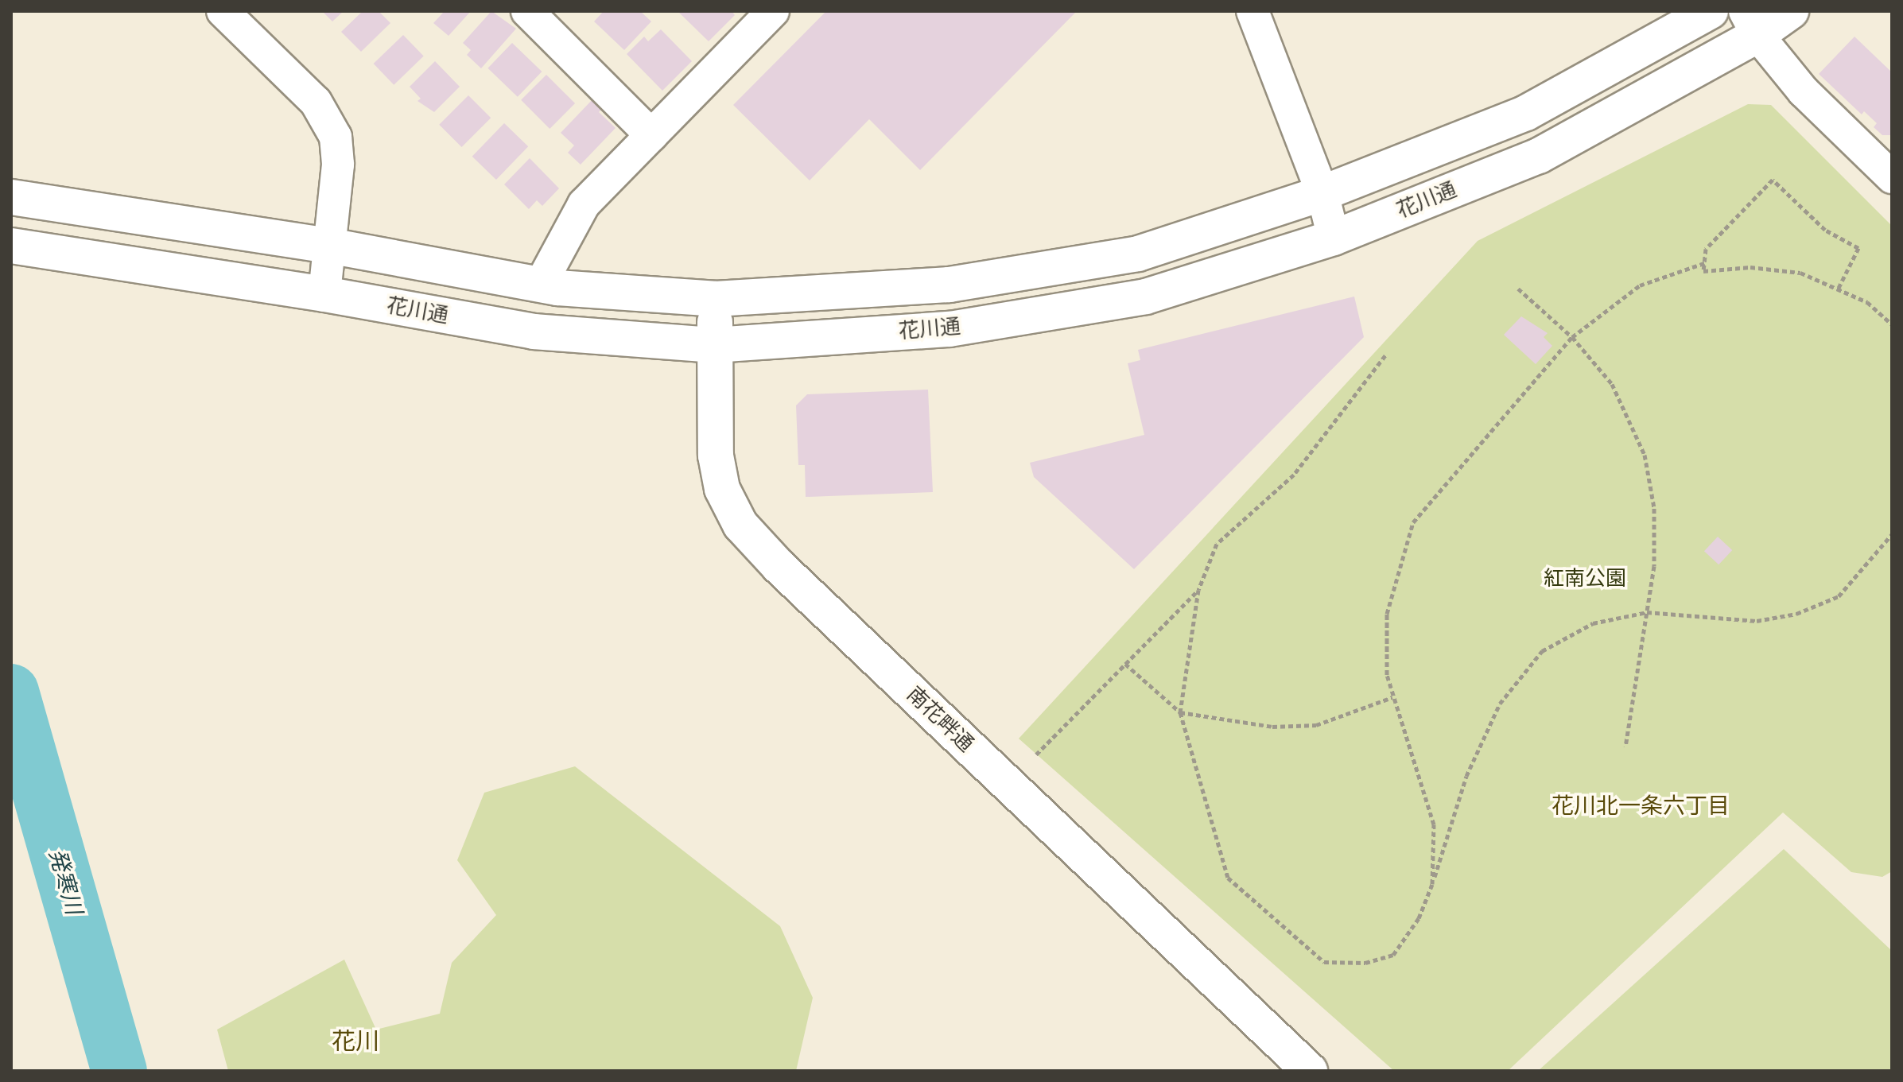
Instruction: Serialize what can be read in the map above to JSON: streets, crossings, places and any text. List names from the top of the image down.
{
  "streets": {
    "street": ["花川通", "南花畔通"]
  },
  "crossings": [
    ["花川通", "南花畔通"]
  ],
  "districts": ["花川北一条六丁目", "花川"],
  "water": ["発寒川"],
  "parks": ["紅南公園"]
}
